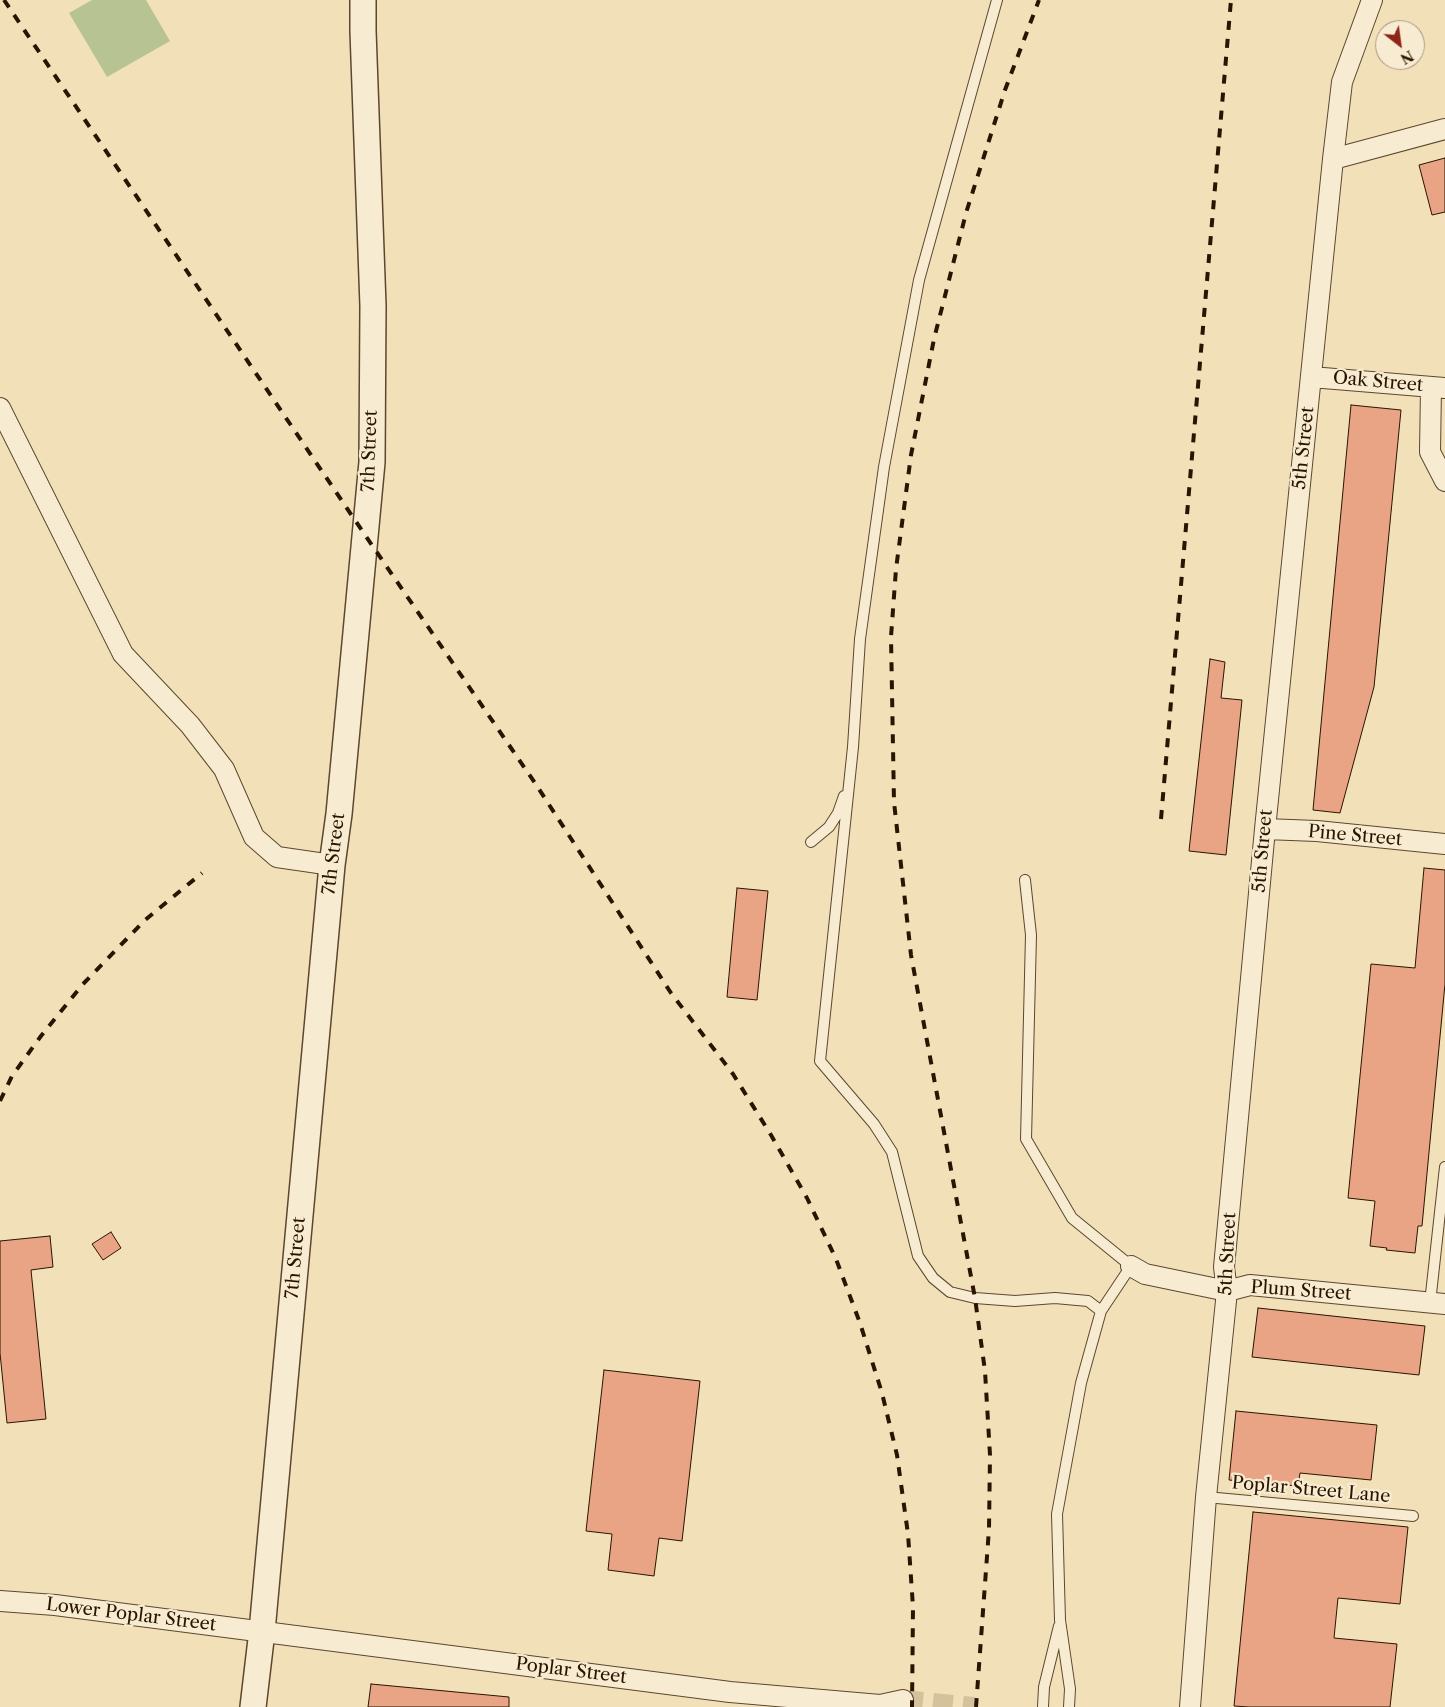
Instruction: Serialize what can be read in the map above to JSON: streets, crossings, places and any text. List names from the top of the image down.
{
  "streets": {
    "street": [
      "Oak Street",
      "5th Street",
      "7th Street",
      "Pine Street",
      "Plum Street",
      "Lower Poplar Street",
      "Poplar Street"
    ],
    "lane": ["Poplar Street Lane"]
  },
  "crossings": [
    ["Oak Street", "5th Street"],
    ["5th Street", "Pine Street"],
    ["5th Street", "Plum Street"],
    ["5th Street", "Poplar Street Lane"],
    ["7th Street", "Lower Poplar Street"],
    ["7th Street", "Poplar Street"],
    ["Lower Poplar Street", "Poplar Street"]
  ],
  "north": "bottom right"
}
